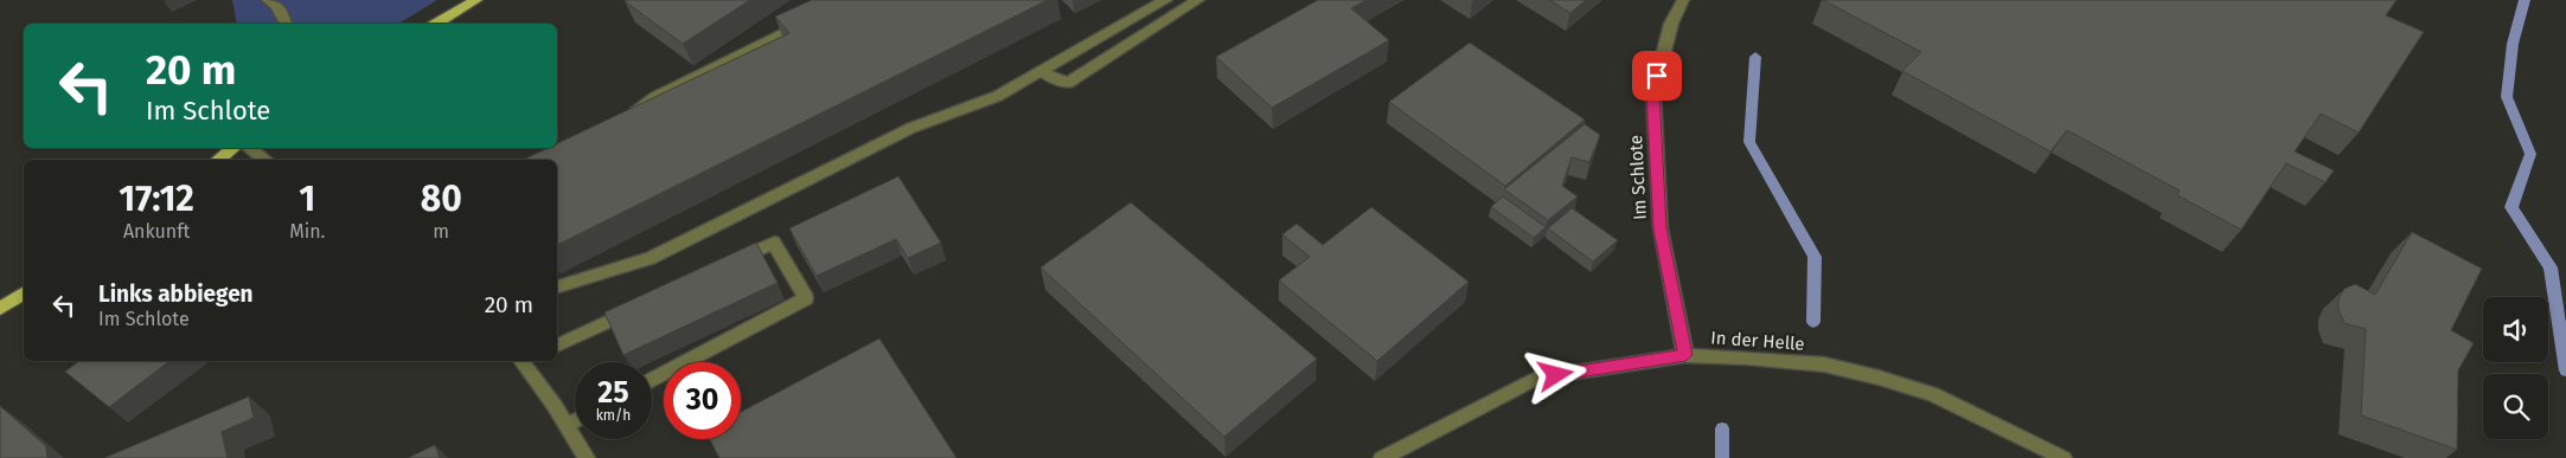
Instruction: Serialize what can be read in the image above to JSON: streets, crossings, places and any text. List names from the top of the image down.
{
  "streets": {
    "street": ["Im Schlote", "In der Helle"]
  },
  "crossings": [
    ["Im Schlote", "In der Helle"]
  ],
  "page": {
    "turn": ["20 m", "Im Schlote"],
    "eta": [
      "17:12",
      "Ankunft",
      "1",
      "Min.",
      "80",
      "m"
    ],
    "list": [
      {
        "name": "Links abbiegen",
        "note": "Im Schlote",
        "value": "20 m"
      }
    ],
    "speed": "25 km/h",
    "limit": "30"
  }
}
